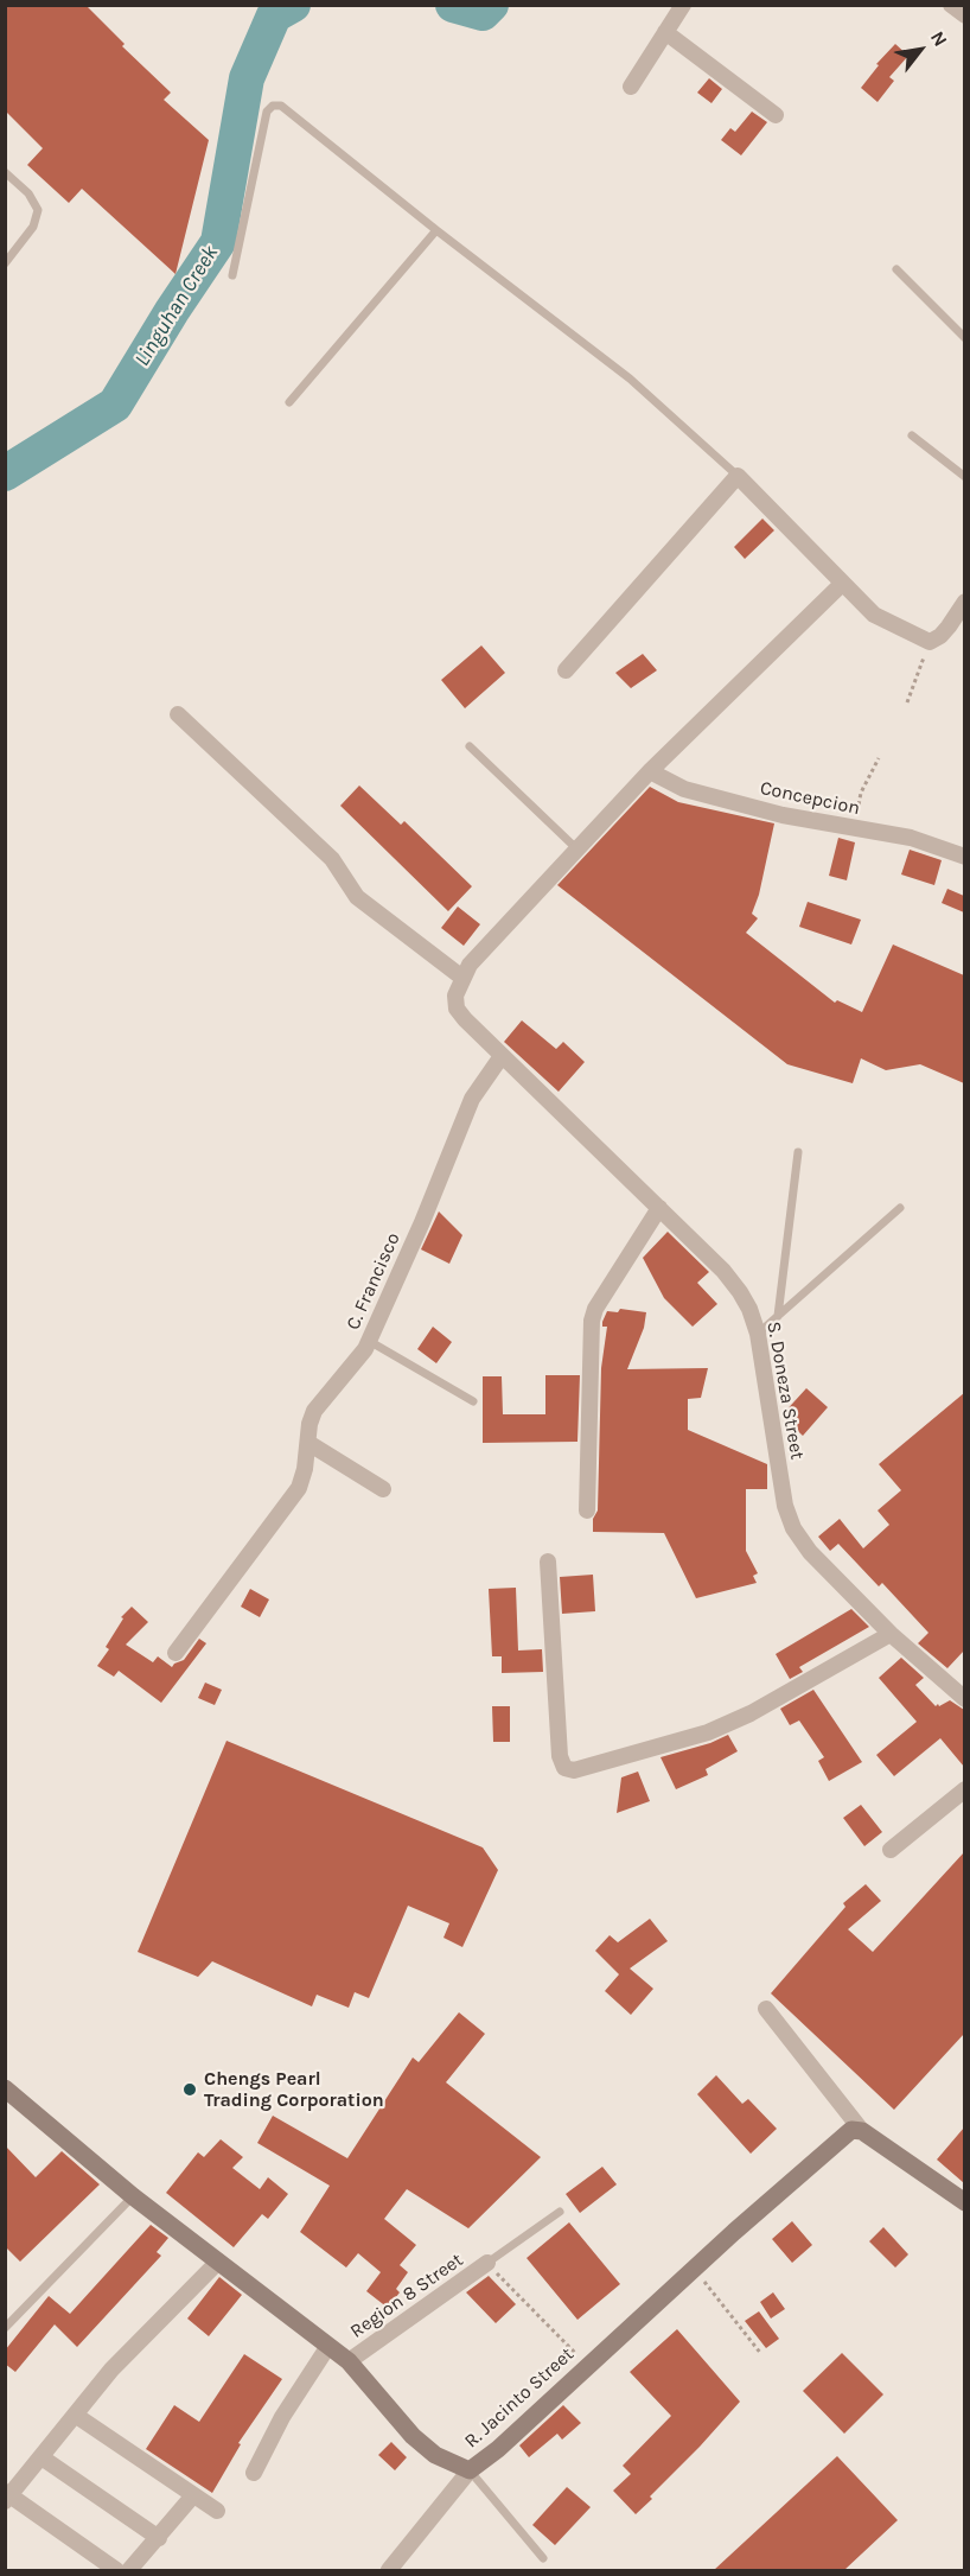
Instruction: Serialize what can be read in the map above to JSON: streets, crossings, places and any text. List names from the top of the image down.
{
  "streets": {
    "street": [
      "Concepcion",
      "C. Francisco",
      "S. Doneza Street",
      "Region 8 Street",
      "R. Jacinto Street"
    ]
  },
  "crossings": [
    ["C. Francisco", "S. Doneza Street"],
    ["Region 8 Street", "R. Jacinto Street"]
  ],
  "water": ["Linguhan Creek"],
  "places": ["Chengs Pearl Trading Corporation"],
  "north": "top right"
}
